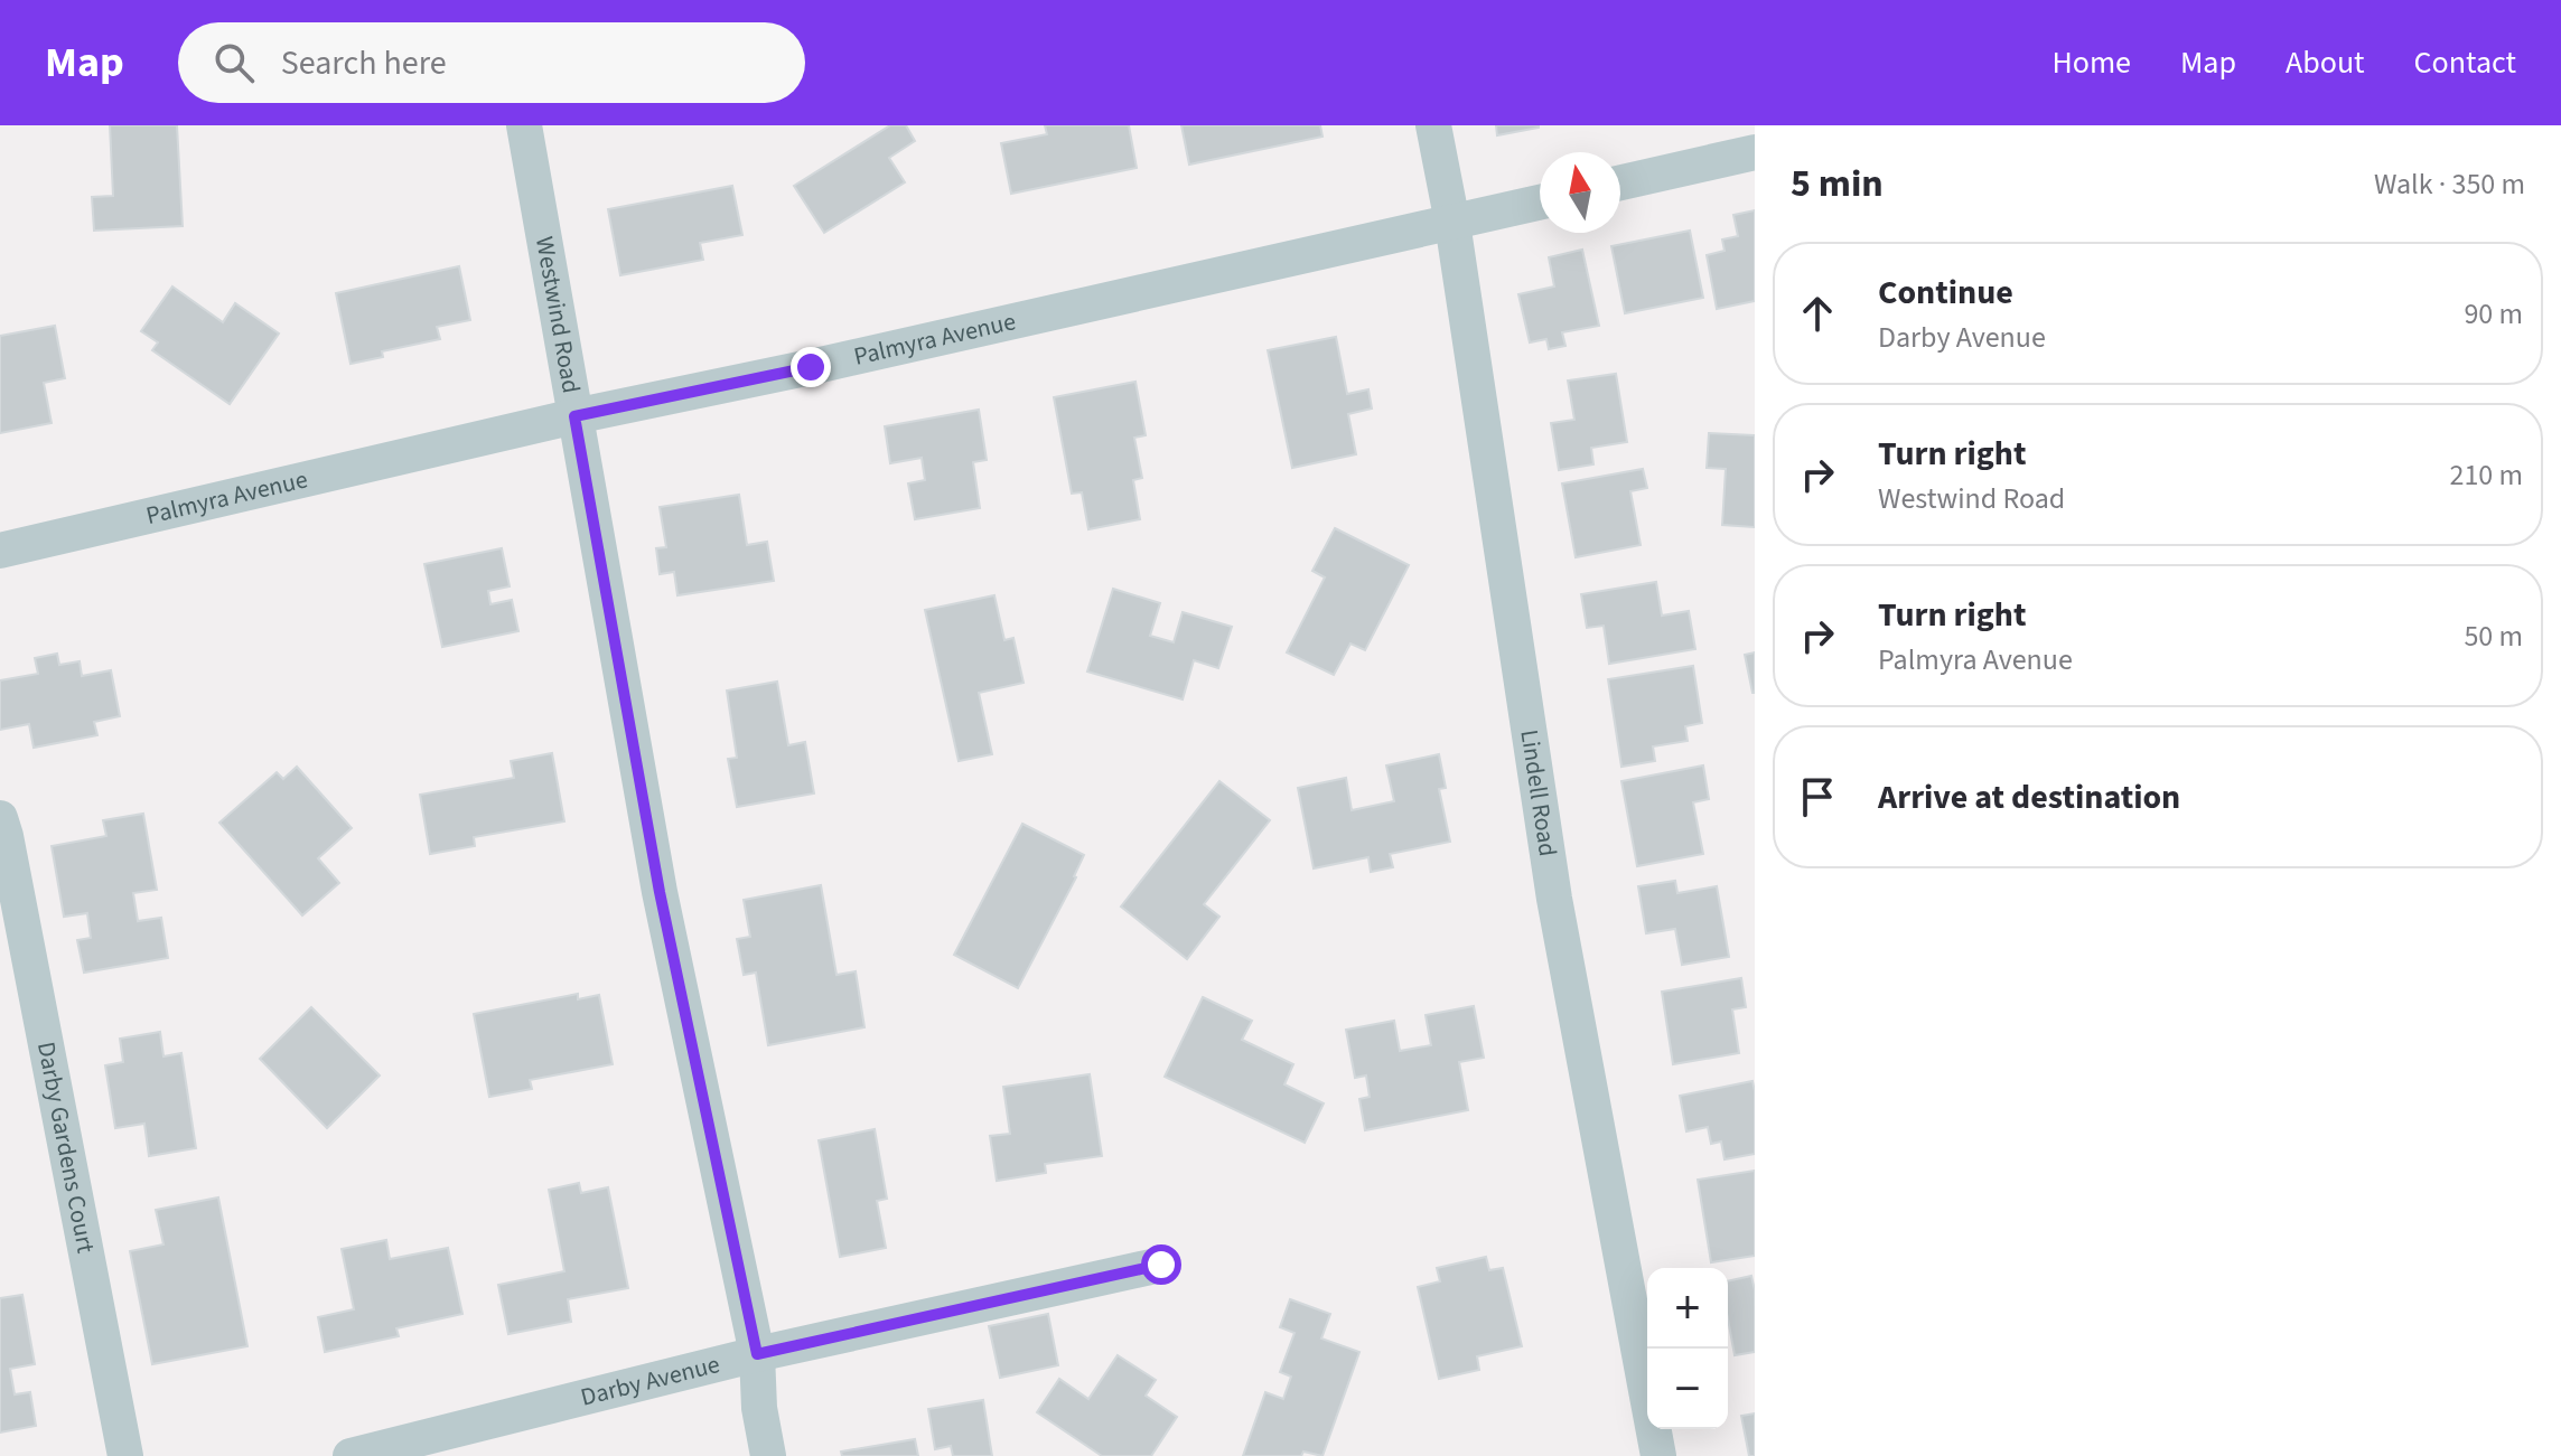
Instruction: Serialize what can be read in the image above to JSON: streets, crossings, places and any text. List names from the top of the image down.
{
  "streets": {
    "street": [
      "Westwind Road",
      "Palmyra Avenue",
      "Lindell Road",
      "Darby Gardens Court",
      "Darby Avenue"
    ]
  },
  "crossings": [
    ["Westwind Road", "Palmyra Avenue"],
    ["Westwind Road", "Darby Avenue"],
    ["Palmyra Avenue", "Lindell Road"]
  ],
  "north": "top",
  "page": {
    "header": "Map",
    "search": "Search here",
    "nav": [
      "Home",
      "Map",
      "About",
      "Contact"
    ],
    "heading": ["5 min", "Walk · 350 m"],
    "list": [
      ["Continue", "Darby Avenue", "90 m"],
      ["Turn right", "Westwind Road", "210 m"],
      ["Turn right", "Palmyra Avenue", "50 m"],
      "Arrive at destination"
    ],
    "map_buttons": ["+", "−"]
  }
}
